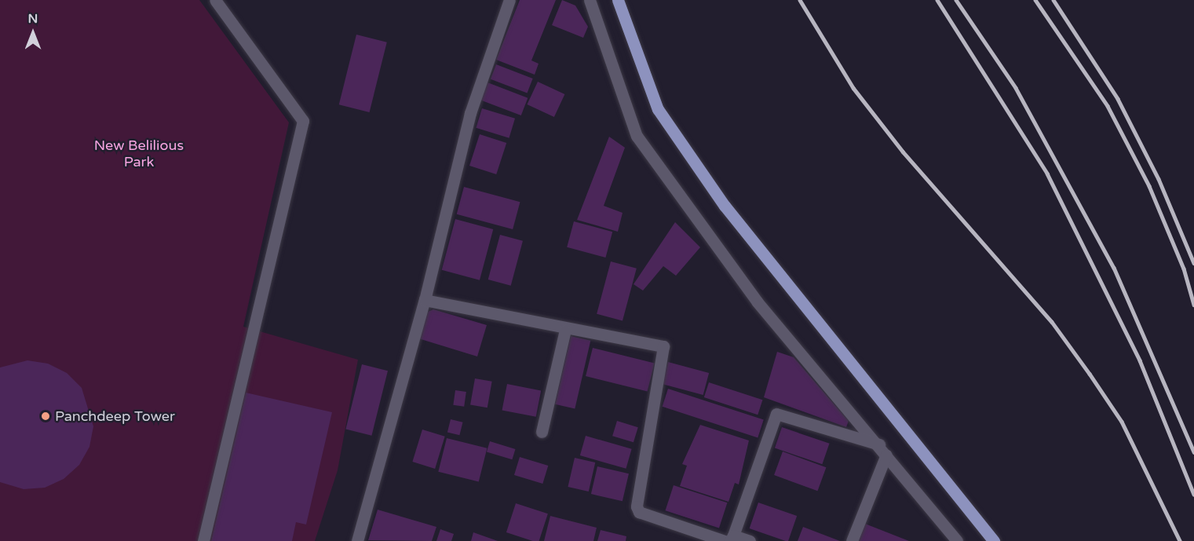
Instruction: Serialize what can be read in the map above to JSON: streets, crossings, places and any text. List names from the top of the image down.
{
  "parks": ["New Belilious Park"],
  "places": ["Panchdeep Tower"],
  "north": "top"
}
